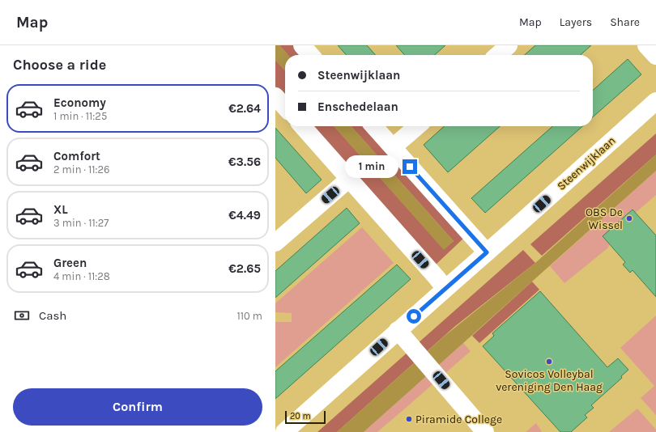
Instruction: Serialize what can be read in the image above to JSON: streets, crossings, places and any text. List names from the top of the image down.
{
  "streets": {
    "street": ["Steenwijklaan"]
  },
  "places": ["OBS De Wissel", "Sovicos Volleybal vereniging Den Haag", "Piramide College"],
  "scale_bar": "20 m",
  "page": {
    "header": "Map",
    "nav": ["Map", "Layers", "Share"],
    "heading": "Choose a ride",
    "banner": ["Steenwijklaan", "Enschedelaan"],
    "list": [
      {
        "name": "Economy",
        "note": "1 min · 11:25",
        "value": "€2.64"
      },
      {
        "name": "Comfort",
        "note": "2 min · 11:26",
        "value": "€3.56"
      },
      {
        "name": "XL",
        "note": "3 min · 11:27",
        "value": "€4.49"
      },
      {
        "name": "Green",
        "note": "4 min · 11:28",
        "value": "€2.65"
      }
    ],
    "bubble": "1 min",
    "pay": ["Cash", "110 m"],
    "buttons": "Confirm",
    "scale": "20 m"
  }
}
